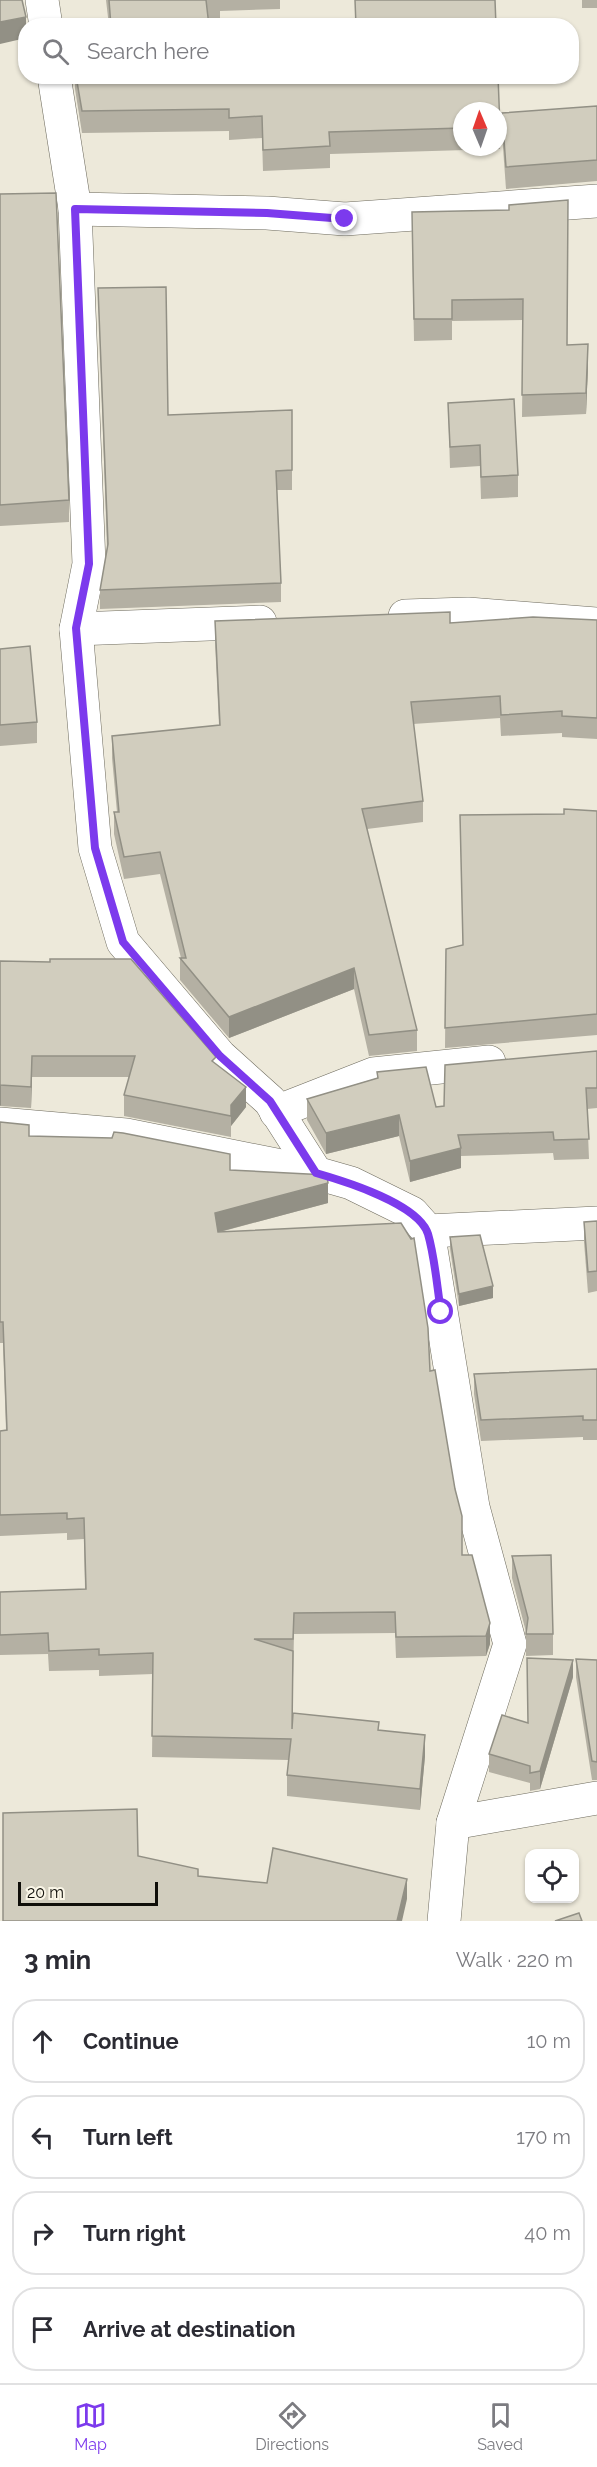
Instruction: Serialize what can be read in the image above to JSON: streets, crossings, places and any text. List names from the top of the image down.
{
  "scale_bar": "20 m",
  "north": "top",
  "page": {
    "search": "Search here",
    "scale": "20 m",
    "heading": ["3 min", "Walk · 220 m"],
    "list": [
      ["Continue", "10 m"],
      ["Turn left", "170 m"],
      ["Turn right", "40 m"],
      "Arrive at destination"
    ],
    "nav": ["Map", "Directions", "Saved"]
  }
}
